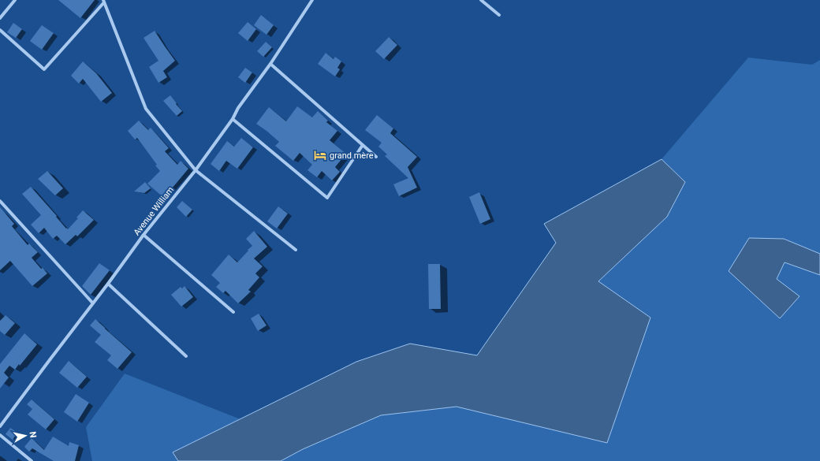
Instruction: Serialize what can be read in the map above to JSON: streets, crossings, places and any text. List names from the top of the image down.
{
  "streets": {
    "street": ["Avenue William"]
  },
  "places": {
    "hotel": ["grand mère"]
  },
  "north": "right"
}
